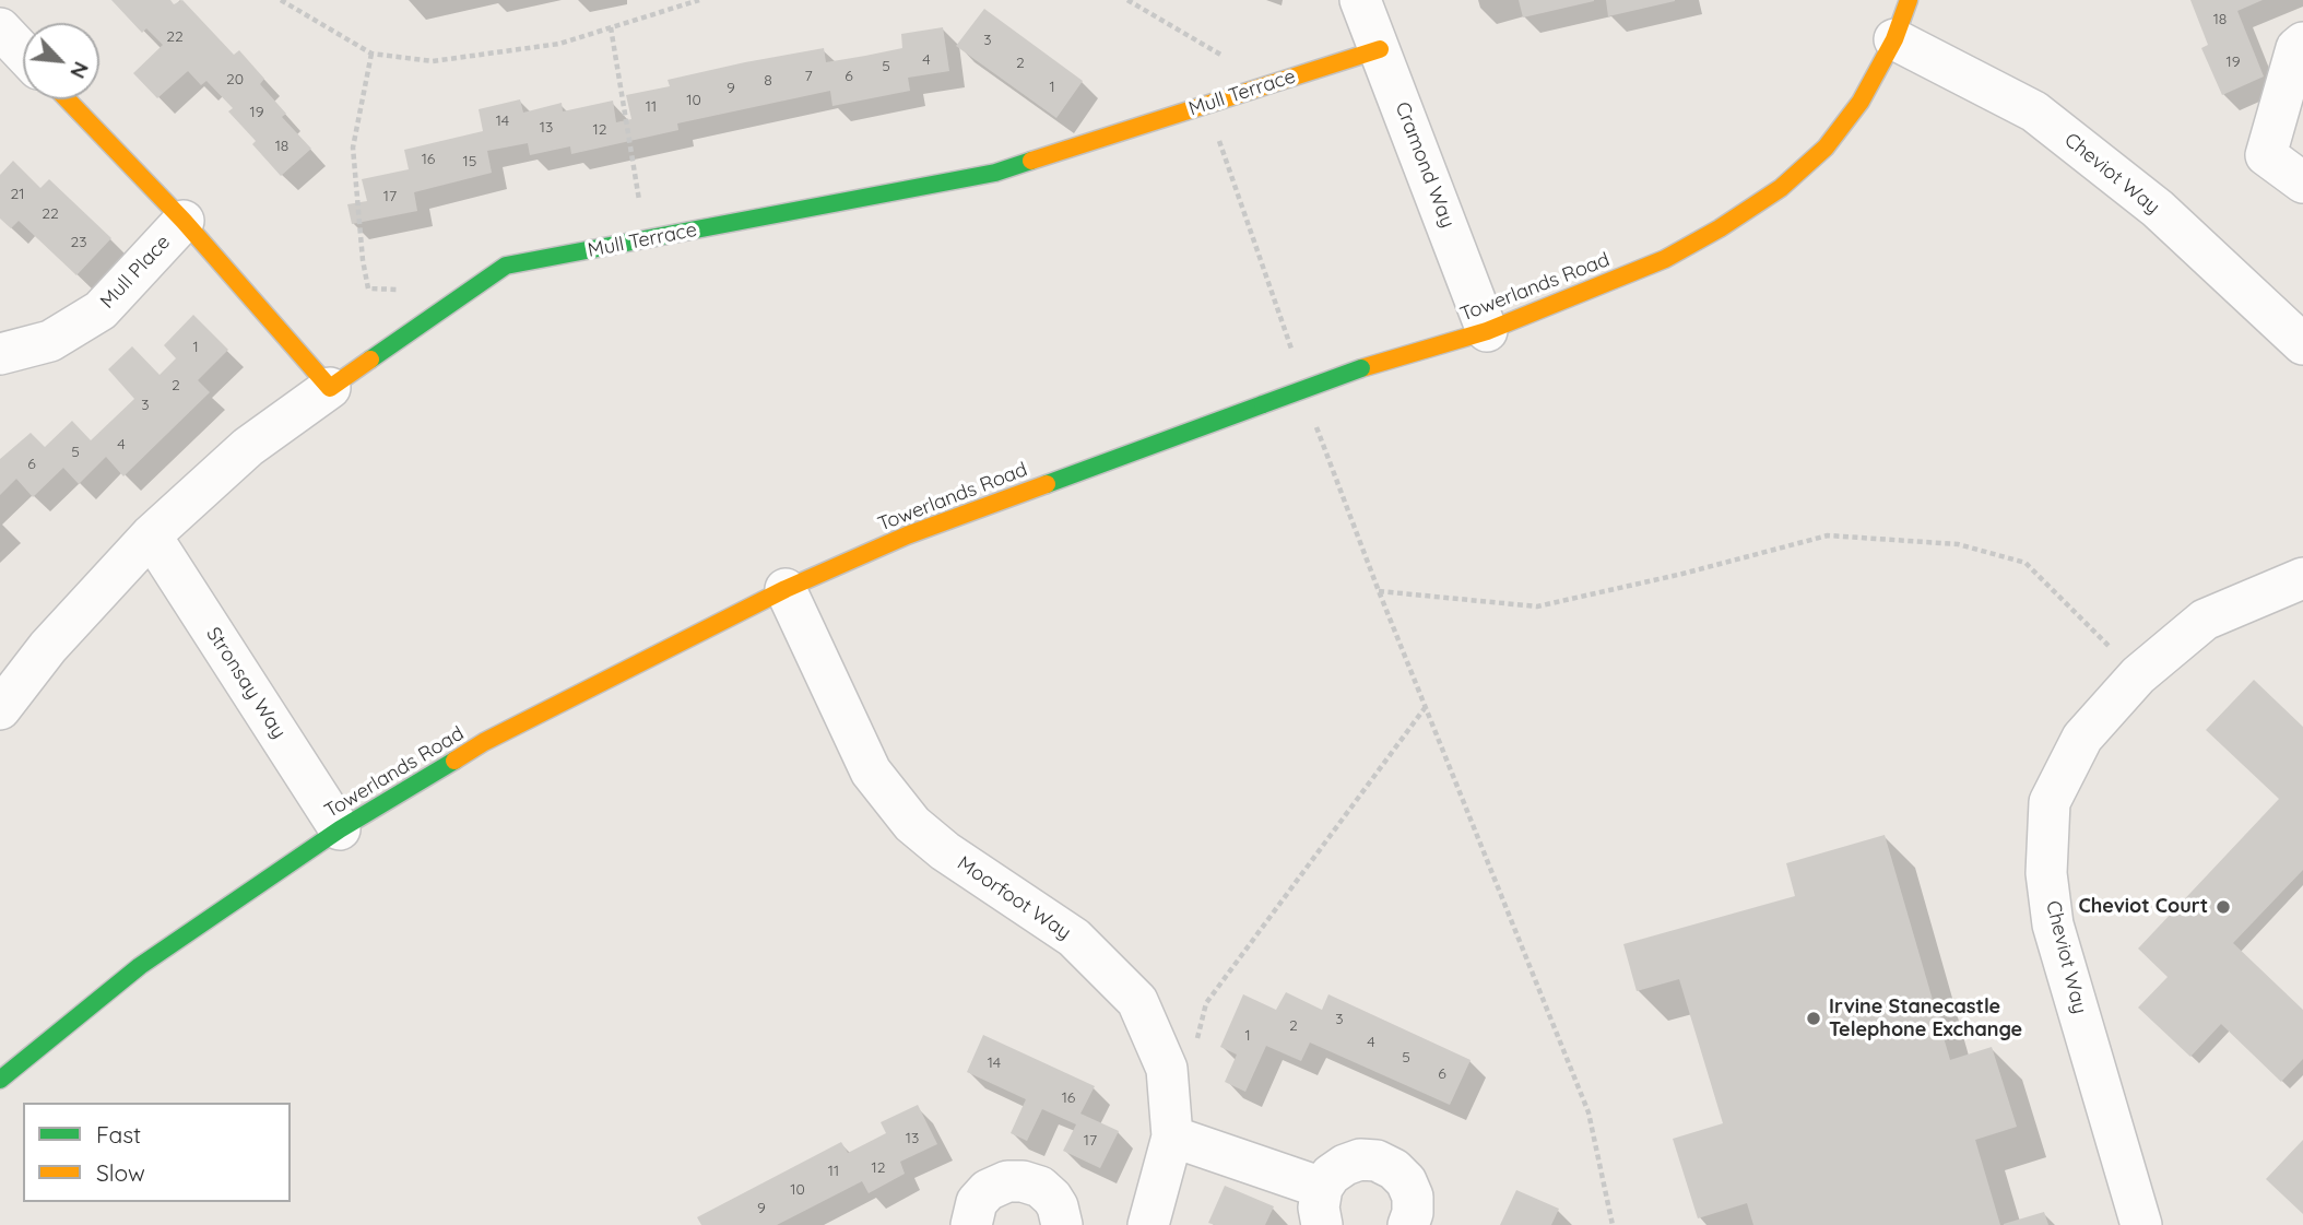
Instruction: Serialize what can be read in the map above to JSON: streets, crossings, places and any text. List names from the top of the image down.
{
  "streets": {
    "street": [
      "Mull Terrace",
      "Cramond Way",
      "Cheviot Way",
      "Mull Place",
      "Towerlands Road",
      "Stronsay Way",
      "Moorfoot Way"
    ]
  },
  "crossings": [
    ["Mull Terrace", "Cramond Way"],
    ["Cramond Way", "Towerlands Road"],
    ["Cheviot Way", "Towerlands Road"],
    ["Towerlands Road", "Stronsay Way"],
    ["Towerlands Road", "Moorfoot Way"]
  ],
  "places": ["Cheviot Court", "Irvine Stanecastle Telephone Exchange"],
  "house_numbers": [
    "18",
    "22",
    "3",
    "4",
    "19",
    "2",
    "5",
    "7",
    "6",
    "20",
    "8",
    "1",
    "9",
    "10",
    "11",
    "19",
    "14",
    "13",
    "12",
    "18",
    "16",
    "15",
    "21",
    "17",
    "22",
    "23",
    "1",
    "2",
    "3",
    "4",
    "5",
    "6",
    "3",
    "2",
    "1",
    "4",
    "5",
    "14",
    "6",
    "16",
    "13",
    "17",
    "12",
    "11",
    "10",
    "9"
  ],
  "legend": ["Fast", "Slow"],
  "north": "bottom right"
}
